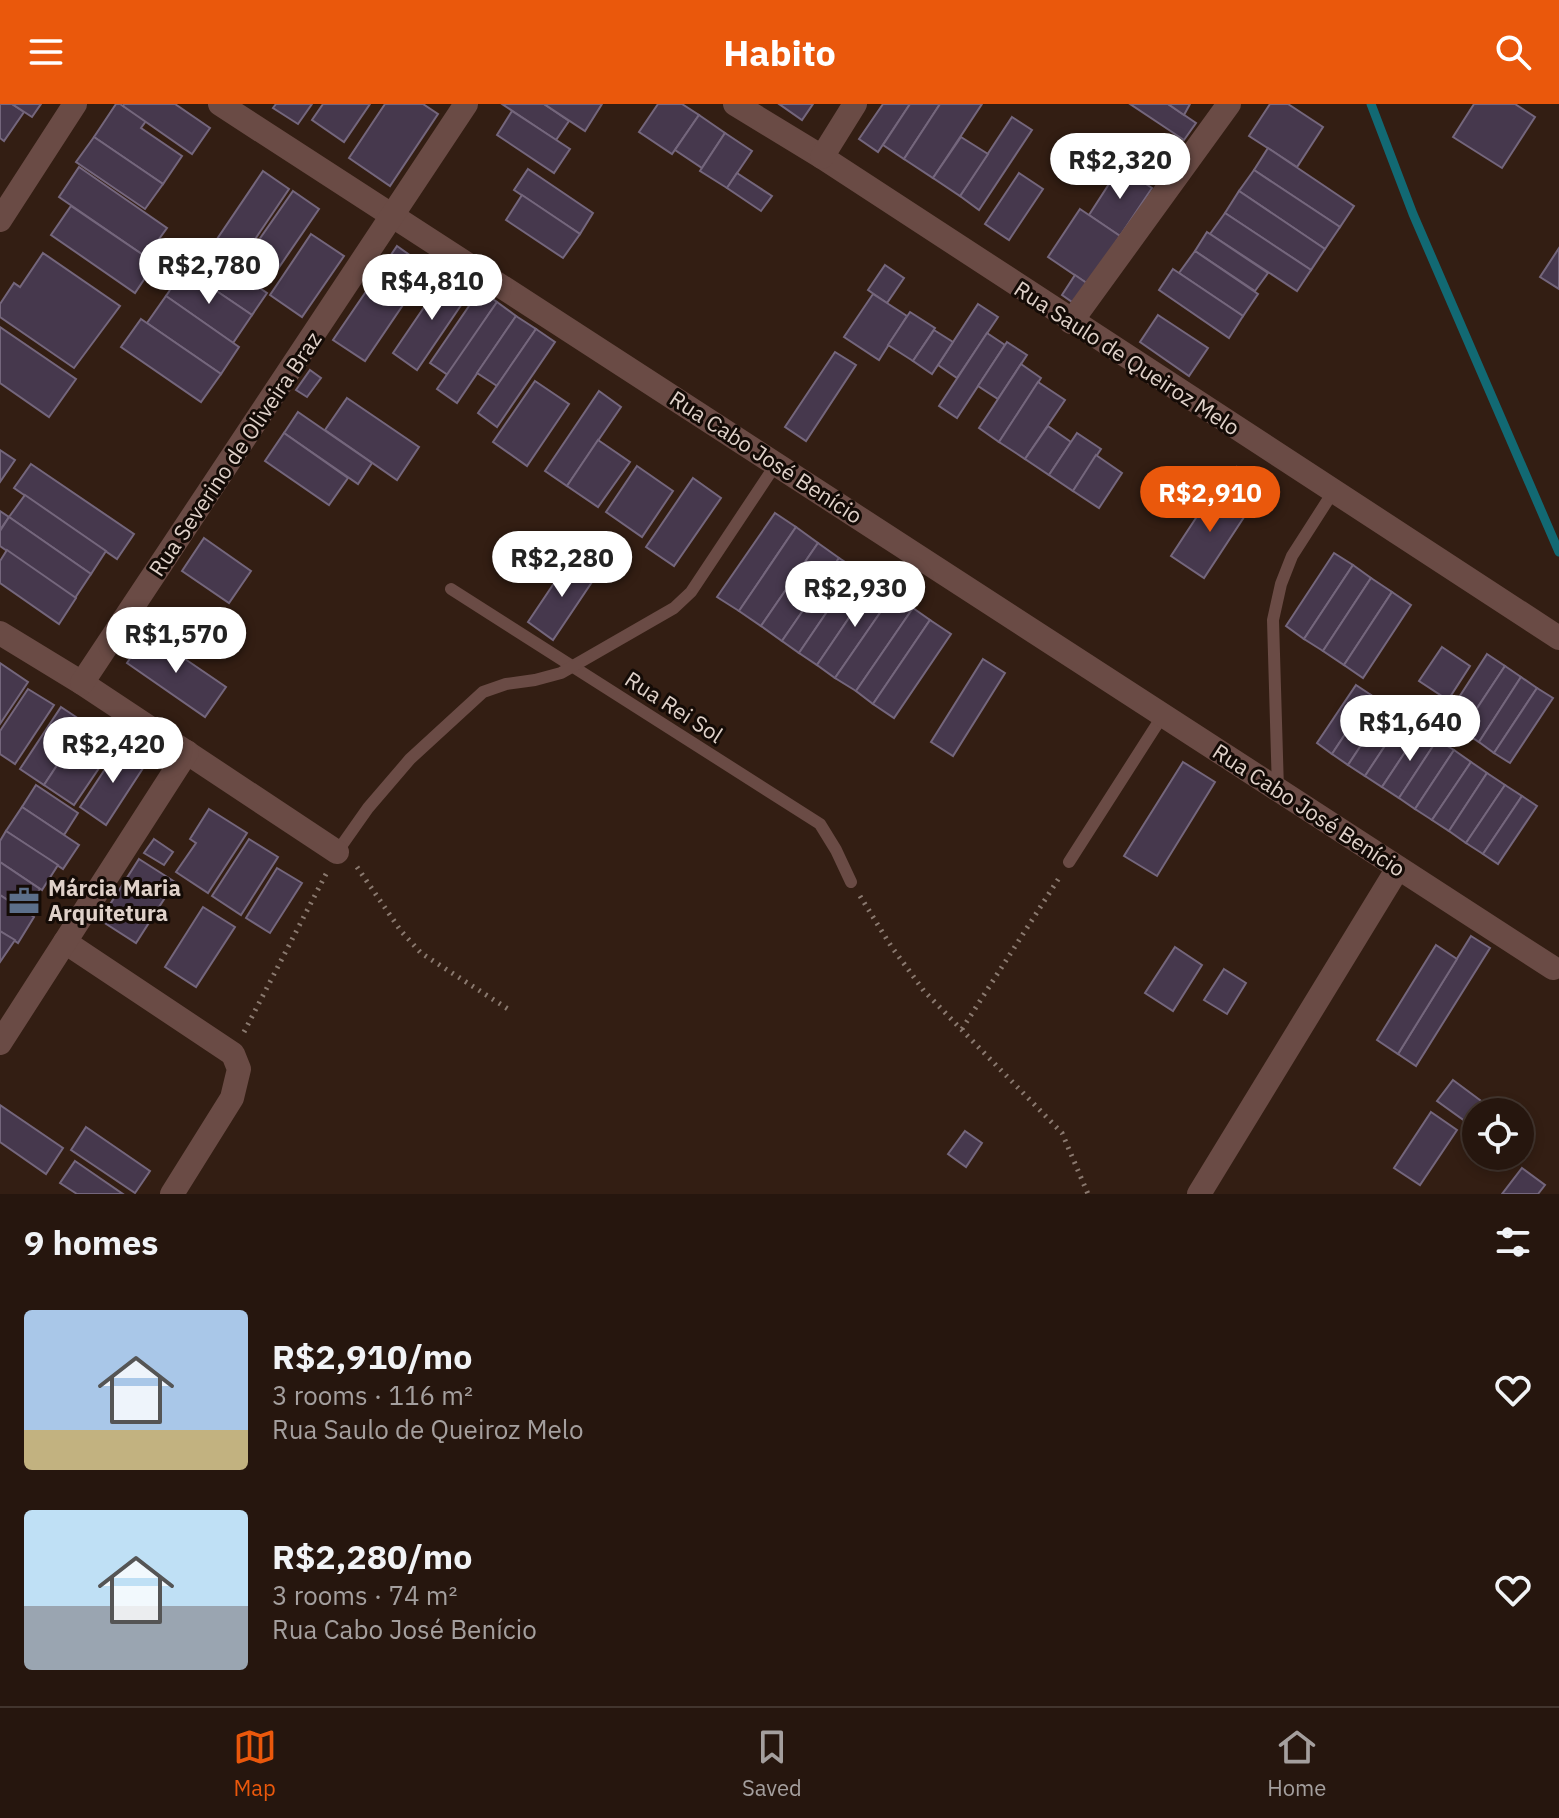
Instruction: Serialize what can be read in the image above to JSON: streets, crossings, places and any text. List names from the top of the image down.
{
  "streets": {
    "street": ["Rua Saulo de Queiroz Melo", "Rua Severino de Oliveira Braz", "Rua Cabo José Benício"],
    "lane": ["Rua Rei Sol"]
  },
  "crossings": [
    ["Rua Severino de Oliveira Braz", "Rua Cabo José Benício"]
  ],
  "places": {
    "office": ["Márcia Maria Arquitetura"]
  },
  "page": {
    "header": "Habito",
    "price": [
      "R$2,320",
      "R$2,780",
      "R$4,810",
      "R$2,910",
      "R$2,280",
      "R$2,930",
      "R$1,570",
      "R$1,640",
      "R$2,420"
    ],
    "heading": "9 homes",
    "list": [
      {
        "name": "R$2,910/mo",
        "note": "3 rooms · 116 m² · Rua Saulo de Queiroz Melo"
      },
      {
        "name": "R$2,280/mo",
        "note": "3 rooms · 74 m² · Rua Cabo José Benício"
      }
    ],
    "tabs": ["Map", "Saved", "Home"]
  }
}
